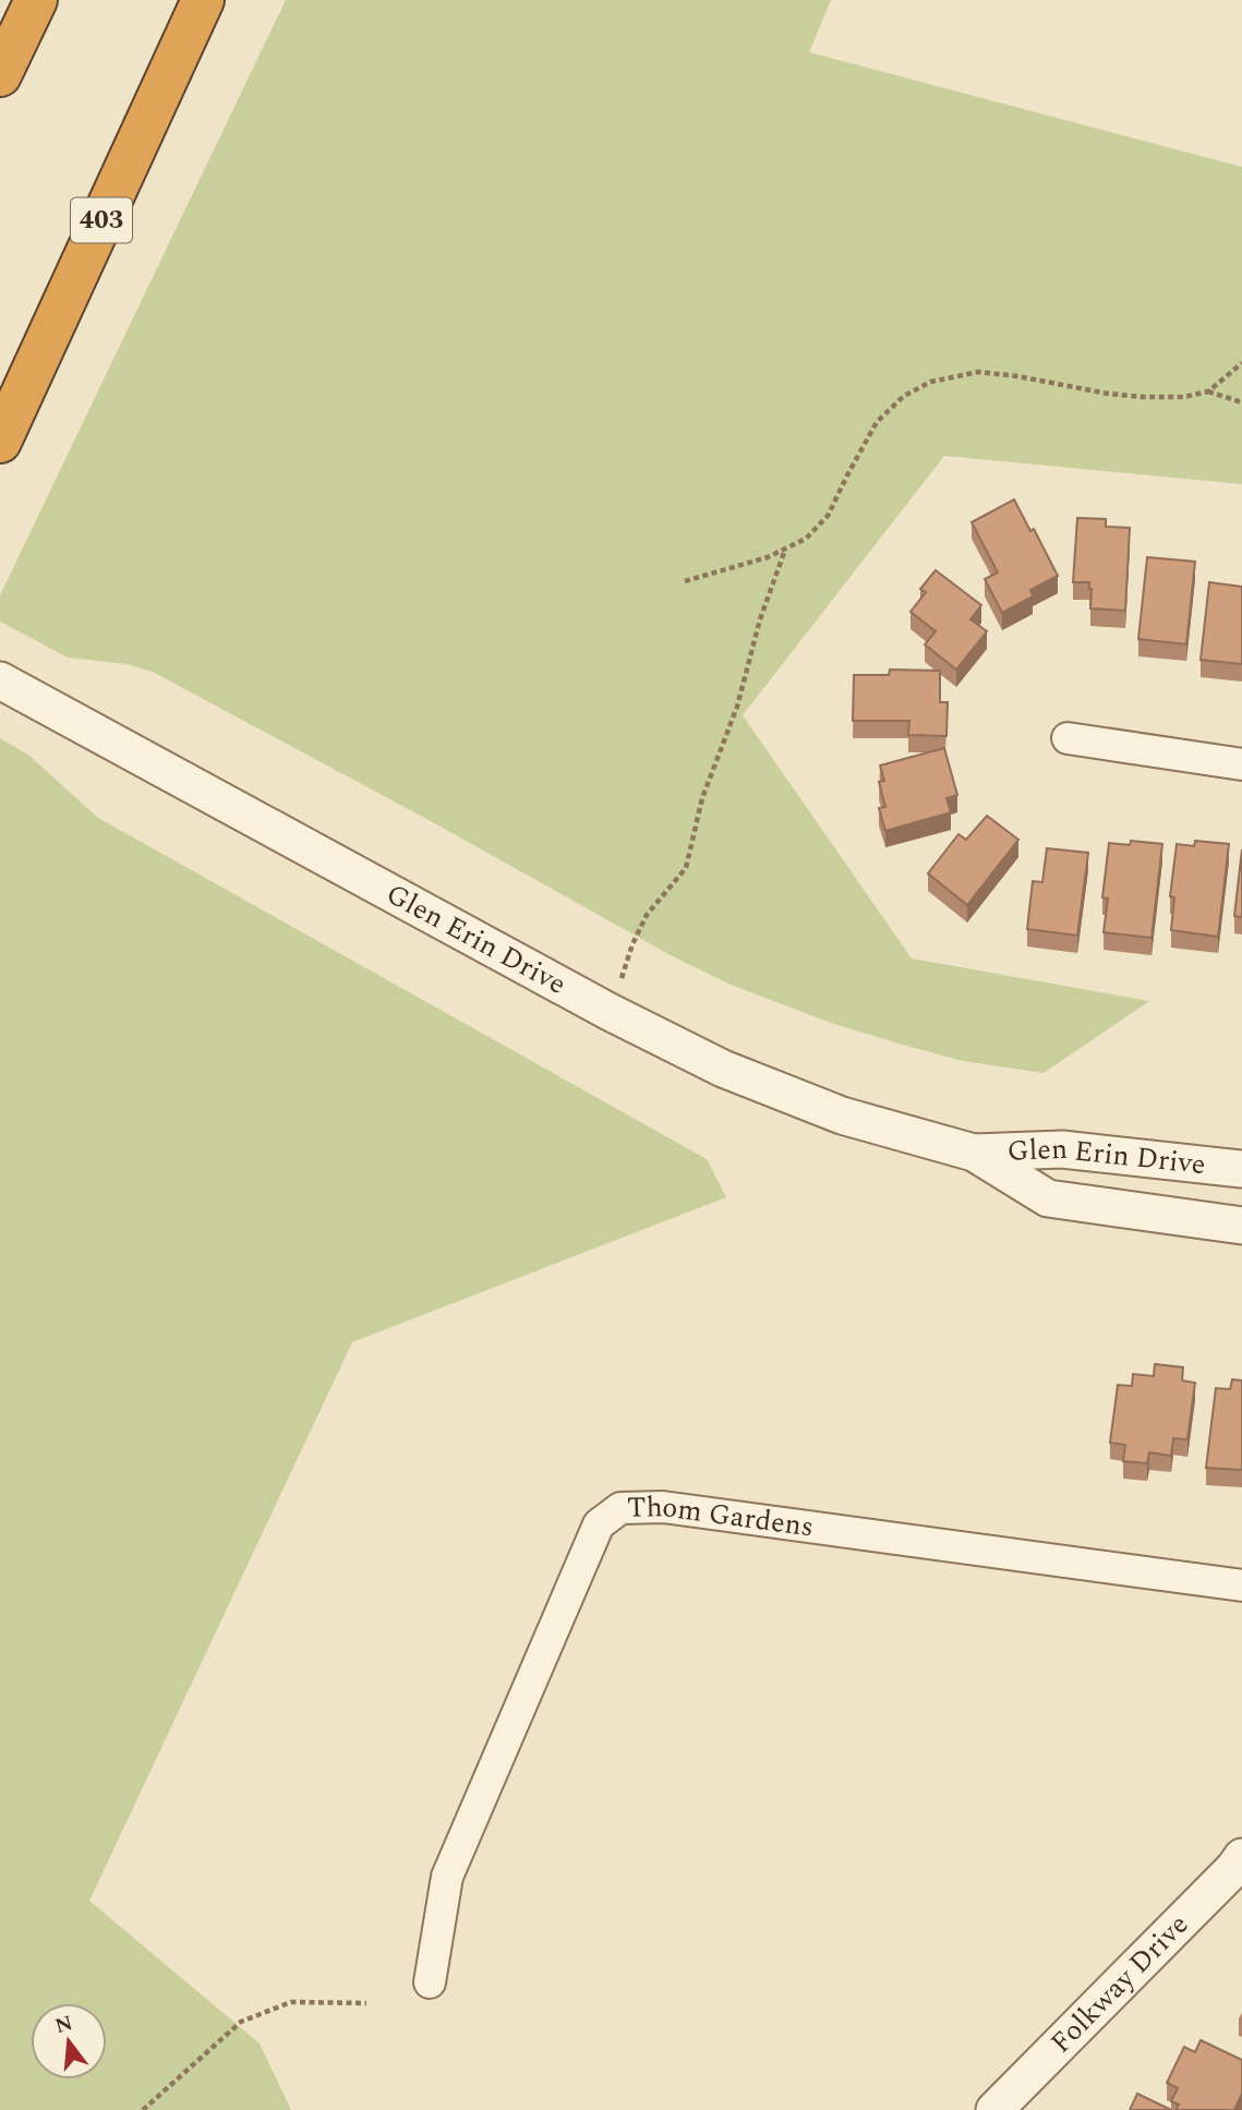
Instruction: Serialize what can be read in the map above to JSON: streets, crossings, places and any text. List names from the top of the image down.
{
  "streets": {
    "highway": ["403"],
    "street": ["Glen Erin Drive", "Thom Gardens", "Folkway Drive"]
  },
  "north": "top"
}
